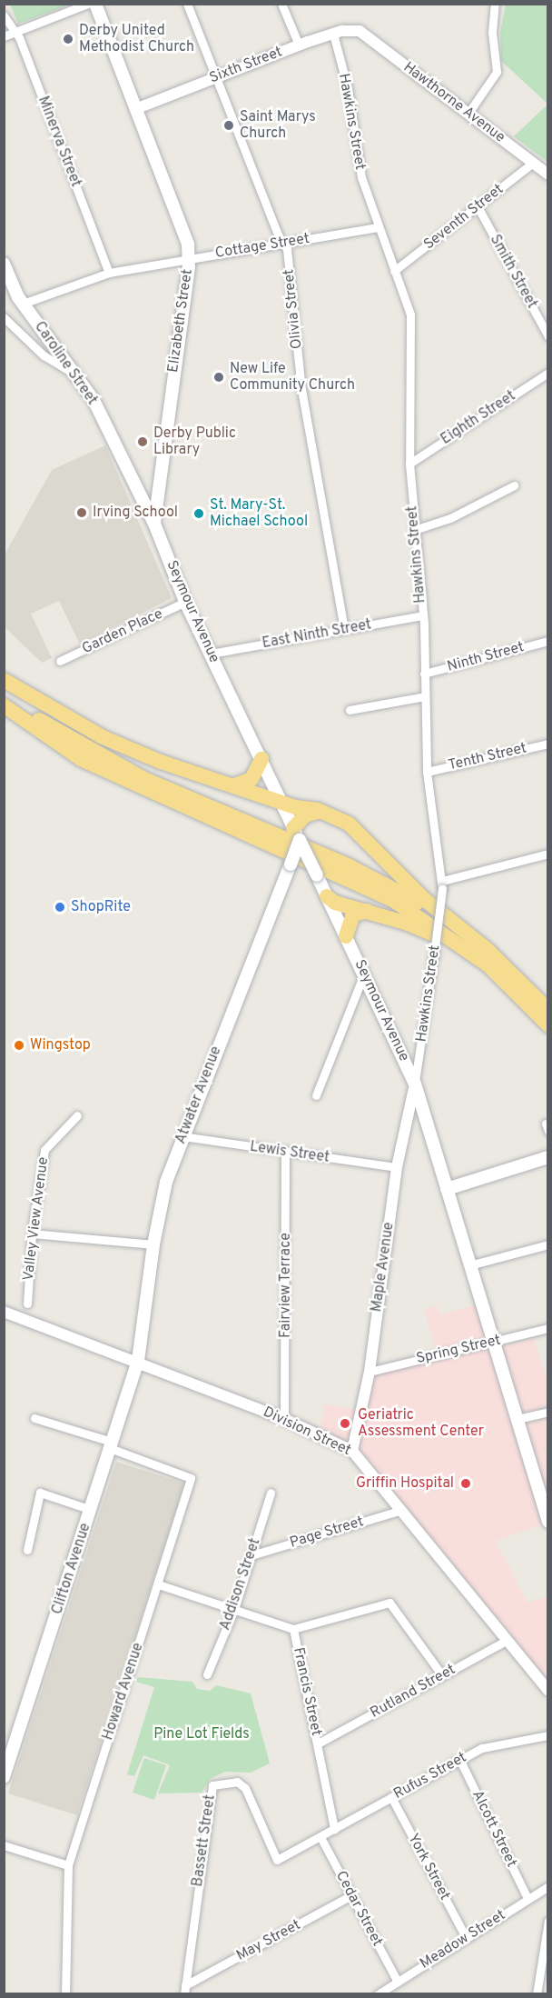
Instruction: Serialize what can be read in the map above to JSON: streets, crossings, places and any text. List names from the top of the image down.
{
  "streets": {
    "main road": [
      "Elizabeth Street",
      "Caroline Street",
      "Seymour Avenue",
      "Atwater Avenue",
      "Clifton Avenue"
    ],
    "street": [
      "Sixth Street",
      "Hawthorne Avenue",
      "Hawkins Street",
      "Minerva Street",
      "Seventh Street",
      "Cottage Street",
      "Smith Street",
      "Olivia Street",
      "Eighth Street",
      "Garden Place",
      "East Ninth Street",
      "Ninth Street",
      "Tenth Street",
      "Lewis Street",
      "Valley View Avenue",
      "Maple Avenue",
      "Fairview Terrace",
      "Spring Street",
      "Division Street",
      "Page Street",
      "Addison Street",
      "Howard Avenue",
      "Francis Street",
      "Rutland Street",
      "Rufus Street",
      "Alcott Street",
      "Bassett Street",
      "York Street",
      "Cedar Street",
      "Meadow Street",
      "May Street"
    ]
  },
  "crossings": [
    ["Sixth Street", "Hawthorne Avenue"],
    ["Sixth Street", "Hawkins Street"],
    ["Sixth Street", "Olivia Street"],
    ["Sixth Street", "Elizabeth Street"],
    ["Hawthorne Avenue", "Seventh Street"],
    ["Hawkins Street", "Seventh Street"],
    ["Hawkins Street", "Cottage Street"],
    ["Hawkins Street", "Eighth Street"],
    ["Hawkins Street", "Seymour Avenue"],
    ["Hawkins Street", "East Ninth Street"],
    ["Hawkins Street", "Ninth Street"],
    ["Hawkins Street", "Tenth Street"],
    ["Hawkins Street", "Maple Avenue"],
    ["Minerva Street", "Cottage Street"],
    ["Seventh Street", "Smith Street"],
    ["Cottage Street", "Olivia Street"],
    ["Cottage Street", "Elizabeth Street"],
    ["Cottage Street", "Caroline Street"],
    ["Olivia Street", "East Ninth Street"],
    ["Elizabeth Street", "Caroline Street"],
    ["Elizabeth Street", "Seymour Avenue"],
    ["Caroline Street", "Seymour Avenue"],
    ["Seymour Avenue", "Garden Place"],
    ["Seymour Avenue", "East Ninth Street"],
    ["Seymour Avenue", "Atwater Avenue"],
    ["Seymour Avenue", "Maple Avenue"],
    ["Seymour Avenue", "Spring Street"],
    ["Atwater Avenue", "Lewis Street"],
    ["Atwater Avenue", "Division Street"],
    ["Atwater Avenue", "Clifton Avenue"],
    ["Lewis Street", "Maple Avenue"],
    ["Lewis Street", "Fairview Terrace"],
    ["Maple Avenue", "Spring Street"],
    ["Maple Avenue", "Division Street"],
    ["Fairview Terrace", "Division Street"],
    ["Division Street", "Page Street"],
    ["Division Street", "Clifton Avenue"],
    ["Division Street", "Rutland Street"],
    ["Page Street", "Addison Street"],
    ["Clifton Avenue", "Howard Avenue"],
    ["Addison Street", "Francis Street"],
    ["Howard Avenue", "Francis Street"],
    ["Francis Street", "Rutland Street"],
    ["Francis Street", "Rufus Street"],
    ["Rufus Street", "Alcott Street"],
    ["Rufus Street", "Bassett Street"],
    ["Rufus Street", "York Street"],
    ["Rufus Street", "Cedar Street"],
    ["Alcott Street", "Meadow Street"],
    ["Bassett Street", "Cedar Street"],
    ["Bassett Street", "May Street"],
    ["York Street", "Meadow Street"],
    ["Cedar Street", "Meadow Street"],
    ["Cedar Street", "May Street"]
  ],
  "parks": ["Pine Lot Fields"],
  "places": [
    "Derby United Methodist Church",
    "Saint Marys Church",
    "New Life Community Church",
    "Derby Public Library",
    "Irving School",
    "St. Mary-St. Michael School",
    "ShopRite",
    "Wingstop",
    "Geriatric Assessment Center",
    "Griffin Hospital"
  ]
}
